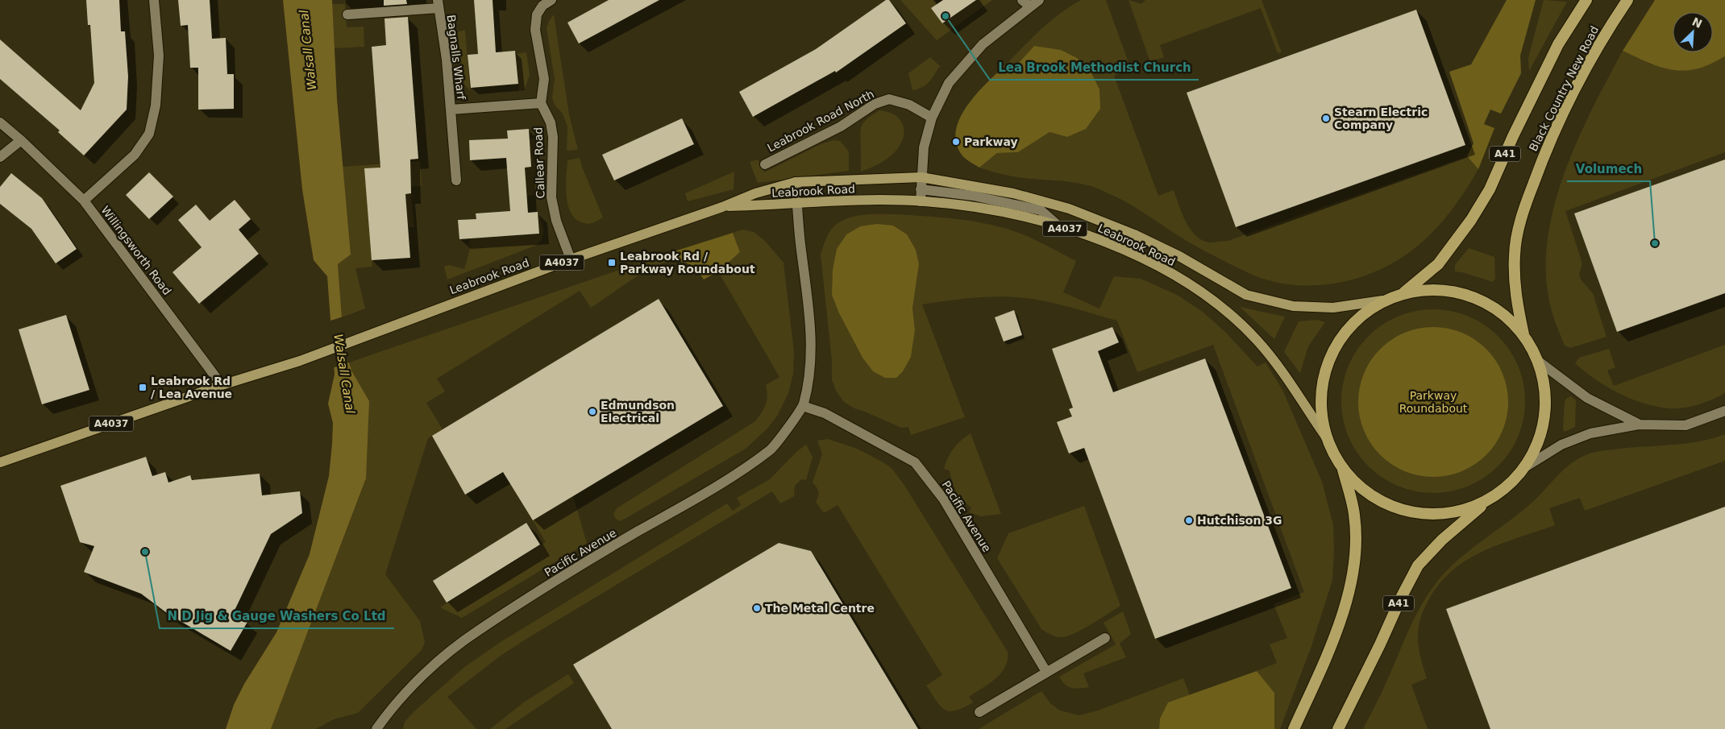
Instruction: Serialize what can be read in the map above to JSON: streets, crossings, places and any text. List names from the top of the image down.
{
  "streets": {
    "highway": ["Black Country New Road", "A41"],
    "main road": ["Leabrook Road", "A4037"],
    "street": [
      "Bagnalls Wharf",
      "Leabrook Road North",
      "Callear Road",
      "Willingsworth Road",
      "Pacific Avenue"
    ]
  },
  "crossings": [
    ["Bagnalls Wharf", "Callear Road"],
    ["Black Country New Road", "A41"],
    ["A41", "Leabrook Road"],
    ["Callear Road", "Leabrook Road"],
    ["Leabrook Road", "A4037"],
    ["Leabrook Road", "Willingsworth Road"],
    ["Leabrook Road", "Pacific Avenue"],
    ["A4037", "Willingsworth Road"]
  ],
  "water": ["Walsall Canal"],
  "parks": ["Parkway Roundabout"],
  "places": {
    "other": [
      "Lea Brook Methodist Church",
      "Stearn Electric Company",
      "Parkway",
      "Volumech",
      "Edmundson Electrical",
      "Hutchison 3G",
      "N D Jig & Gauge Washers Co Ltd",
      "The Metal Centre"
    ],
    "transit": ["Leabrook Rd / Parkway Roundabout", "Leabrook Rd / Lea Avenue"]
  },
  "north": "top right"
}
